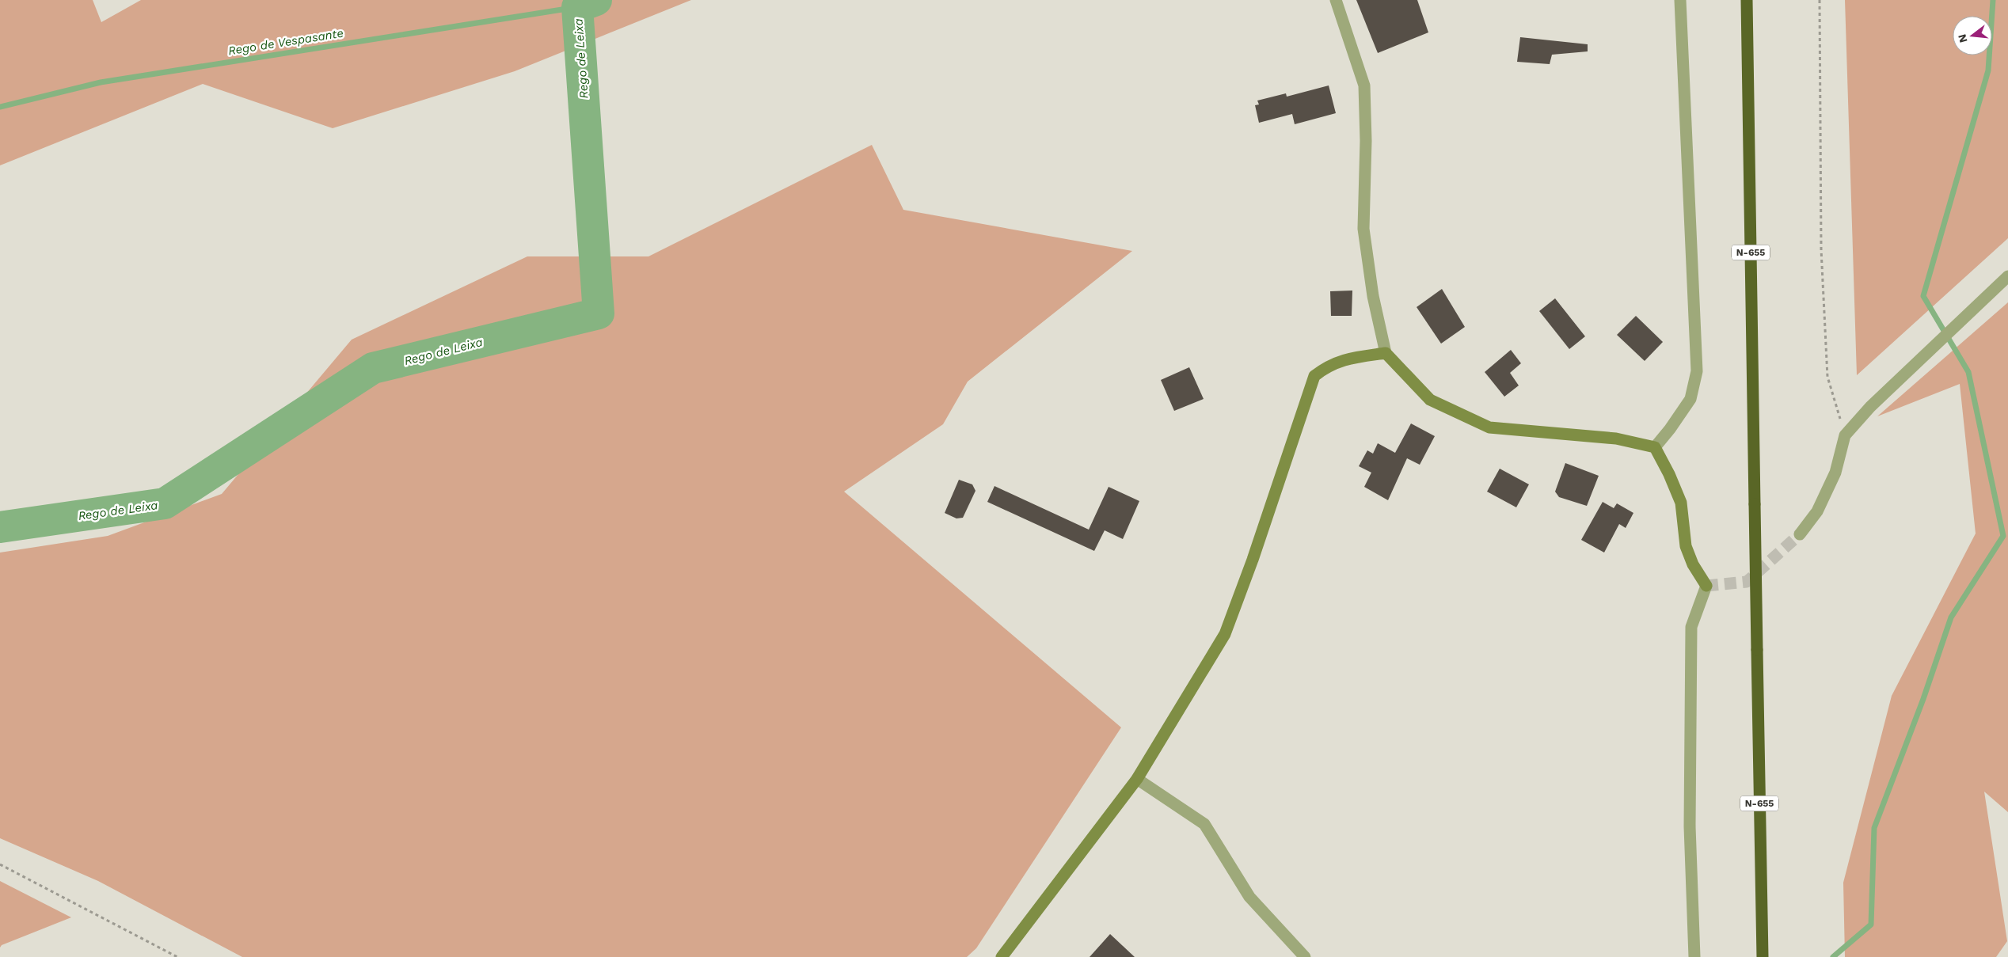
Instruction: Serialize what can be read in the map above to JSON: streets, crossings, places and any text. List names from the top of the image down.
{
  "streets": {
    "highway": ["N-655"]
  },
  "water": ["Rego de Vespasante", "Rego de Leixa"],
  "north": "left"
}
